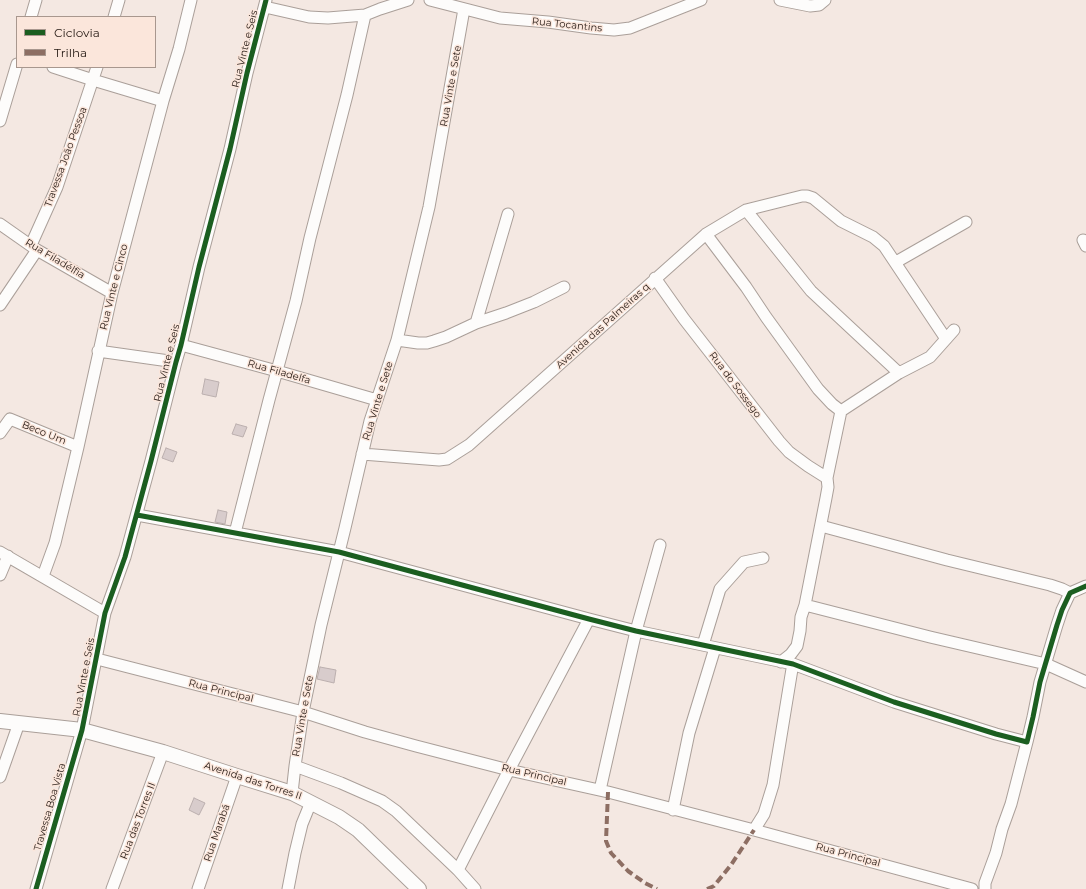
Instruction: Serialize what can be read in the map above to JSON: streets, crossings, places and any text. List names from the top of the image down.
{
  "streets": {
    "street": [
      "Rua Tocantins",
      "Rua Vinte e Seis",
      "Rua Vinte e Sete",
      "Travessa João Pessoa",
      "Rua Filadélfia",
      "Rua Vinte e Cinco",
      "Avenida das Palmeiras q",
      "Rua Filadelfa",
      "Rua do Sossego",
      "Beco Um",
      "Rua Principal",
      "Avenida das Torres II",
      "Travessa Boa Vista",
      "Rua das Torres II",
      "Rua Marabá"
    ]
  },
  "crossings": [
    ["Rua Tocantins", "Rua Vinte e Sete"],
    ["Rua Vinte e Seis", "Rua Filadelfa"],
    ["Rua Vinte e Seis", "Rua Principal"],
    ["Rua Vinte e Seis", "Avenida das Torres II"],
    ["Rua Vinte e Seis", "Travessa Boa Vista"],
    ["Rua Vinte e Sete", "Avenida das Palmeiras q"],
    ["Rua Vinte e Sete", "Rua Filadelfa"],
    ["Rua Vinte e Sete", "Rua Principal"],
    ["Rua Vinte e Sete", "Avenida das Torres II"],
    ["Travessa João Pessoa", "Rua Filadélfia"],
    ["Rua Filadélfia", "Rua Vinte e Cinco"],
    ["Rua Vinte e Cinco", "Beco Um"],
    ["Avenida das Palmeiras q", "Rua do Sossego"],
    ["Avenida das Torres II", "Travessa Boa Vista"],
    ["Avenida das Torres II", "Rua das Torres II"],
    ["Avenida das Torres II", "Rua Marabá"]
  ],
  "legend": ["Ciclovia", "Trilha"]
}
